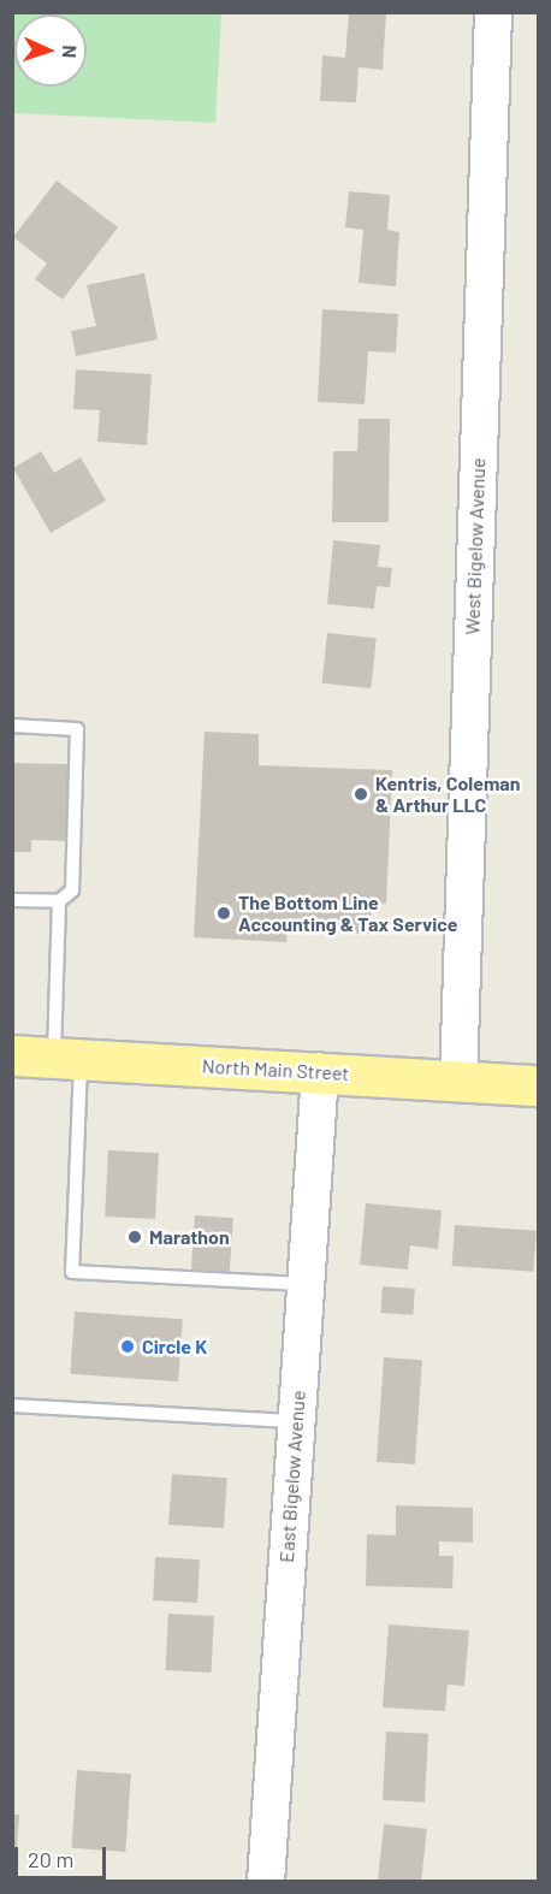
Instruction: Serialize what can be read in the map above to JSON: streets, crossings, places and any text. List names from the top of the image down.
{
  "streets": {
    "main road": ["West Bigelow Avenue", "North Main Street", "East Bigelow Avenue"]
  },
  "crossings": [
    ["West Bigelow Avenue", "North Main Street"],
    ["North Main Street", "East Bigelow Avenue"]
  ],
  "places": [
    "Kentris, Coleman & Arthur LLC",
    "The Bottom Line Accounting & Tax Service",
    "Marathon",
    "Circle K"
  ],
  "scale_bar": "20 m",
  "north": "right"
}
